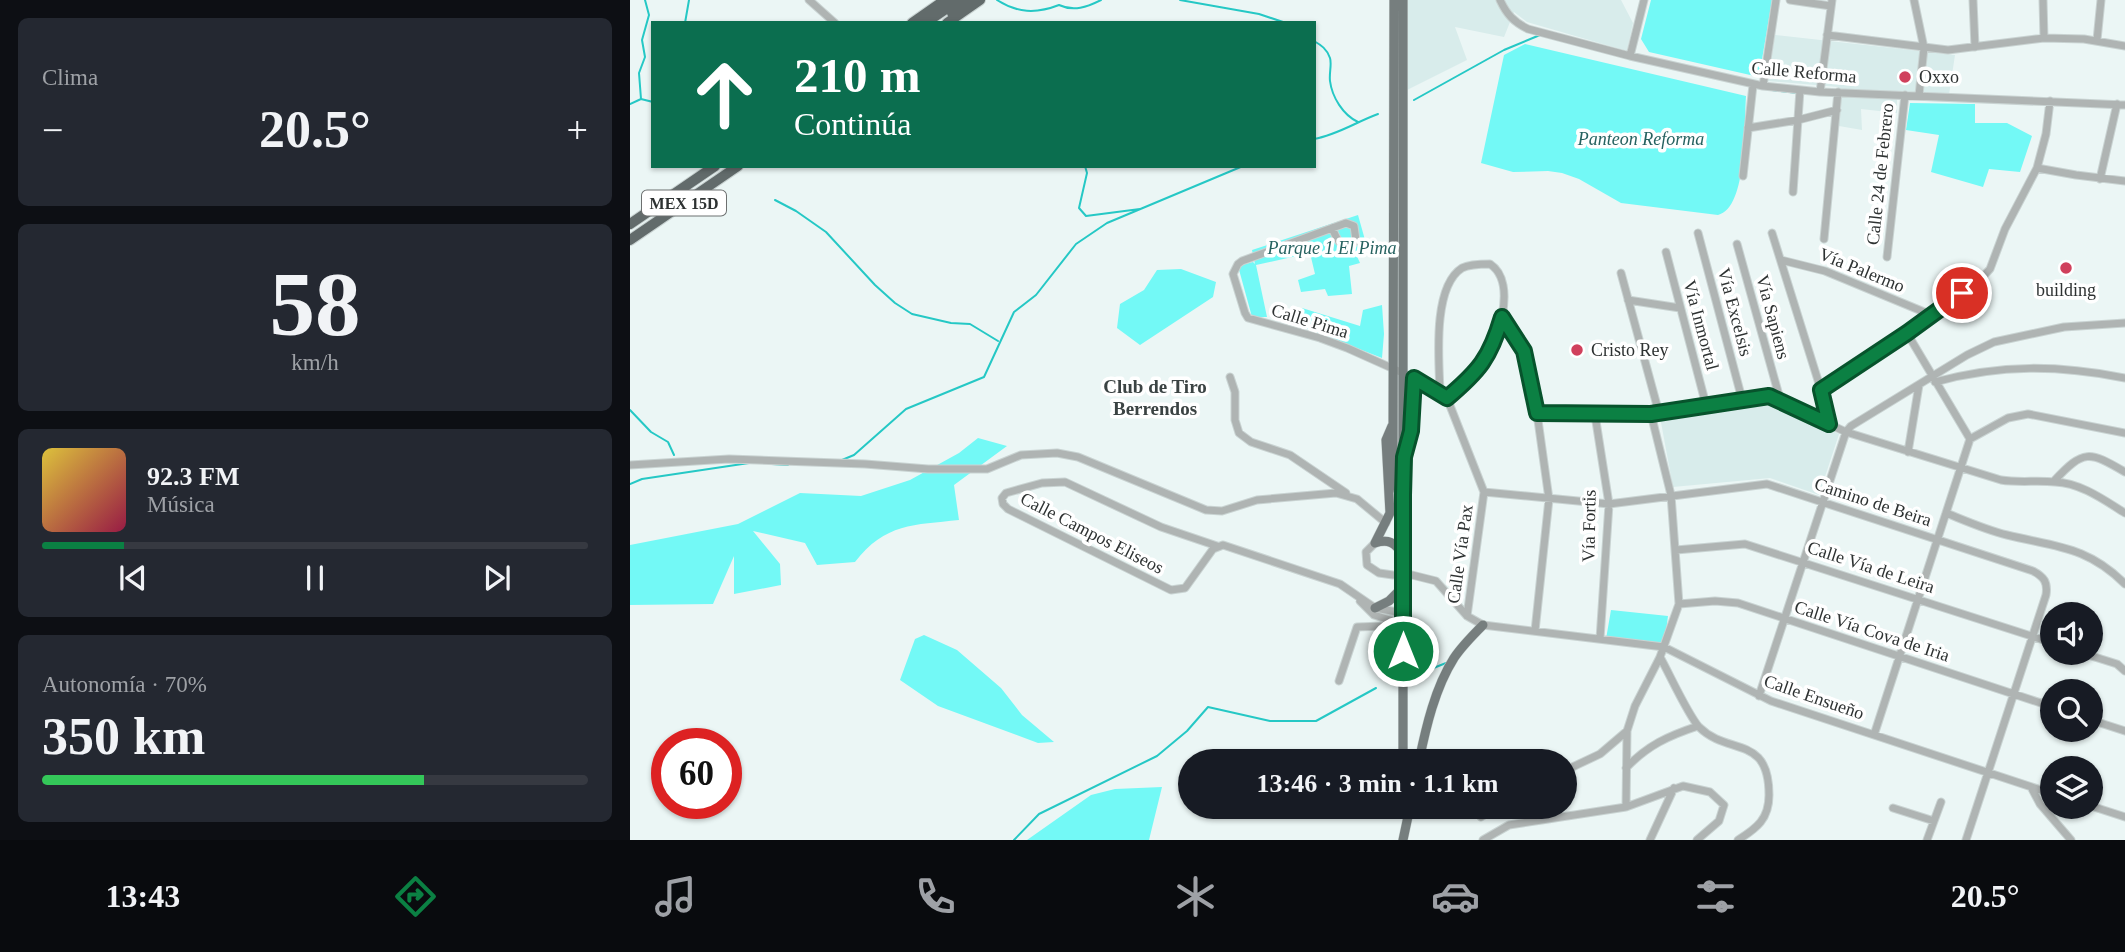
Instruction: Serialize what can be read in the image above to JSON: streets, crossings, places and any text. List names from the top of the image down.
{
  "streets": {
    "highway": ["MEX 15D"],
    "street": [
      "Calle Reforma",
      "Calle 24 de Febrero",
      "Vía Palermo",
      "Vía Excelsis",
      "Vía Sapiens",
      "Calle Pima",
      "Vía Inmortal",
      "Camino de Beira",
      "Vía Fortis",
      "Calle Campos Eliseos",
      "Calle Vía Pax",
      "Calle Vía de Leira",
      "Calle Vía Cova de Iria",
      "Calle Ensueño"
    ]
  },
  "crossings": [
    ["Calle Reforma", "Calle 24 de Febrero"],
    ["Calle Pima", "Calle Vía Pax"],
    ["Camino de Beira", "Vía Fortis"],
    ["Camino de Beira", "Calle Vía Pax"],
    ["Camino de Beira", "Calle Vía de Leira"],
    ["Camino de Beira", "Calle Vía Cova de Iria"],
    ["Camino de Beira", "Calle Ensueño"],
    ["Vía Fortis", "Calle Ensueño"],
    ["Calle Vía Pax", "Calle Ensueño"]
  ],
  "districts": ["Club de Tiro Berrendos"],
  "parks": ["Panteon Reforma", "Parque 1 El Pima"],
  "places": ["Oxxo", "building", "Cristo Rey"],
  "page": {
    "tile": [
      "Clima",
      ["58", "km/h"],
      ["Autonomía · 70%", "350 km"]
    ],
    "turn": ["210 m", "Continúa"],
    "heat": ["−", "20.5°", "+"],
    "song": ["92.3 FM", "Música"],
    "limit": "60",
    "trip": "13:46 · 3 min · 1.1 km",
    "tabs": ["13:43", "20.5°"]
  }
}
